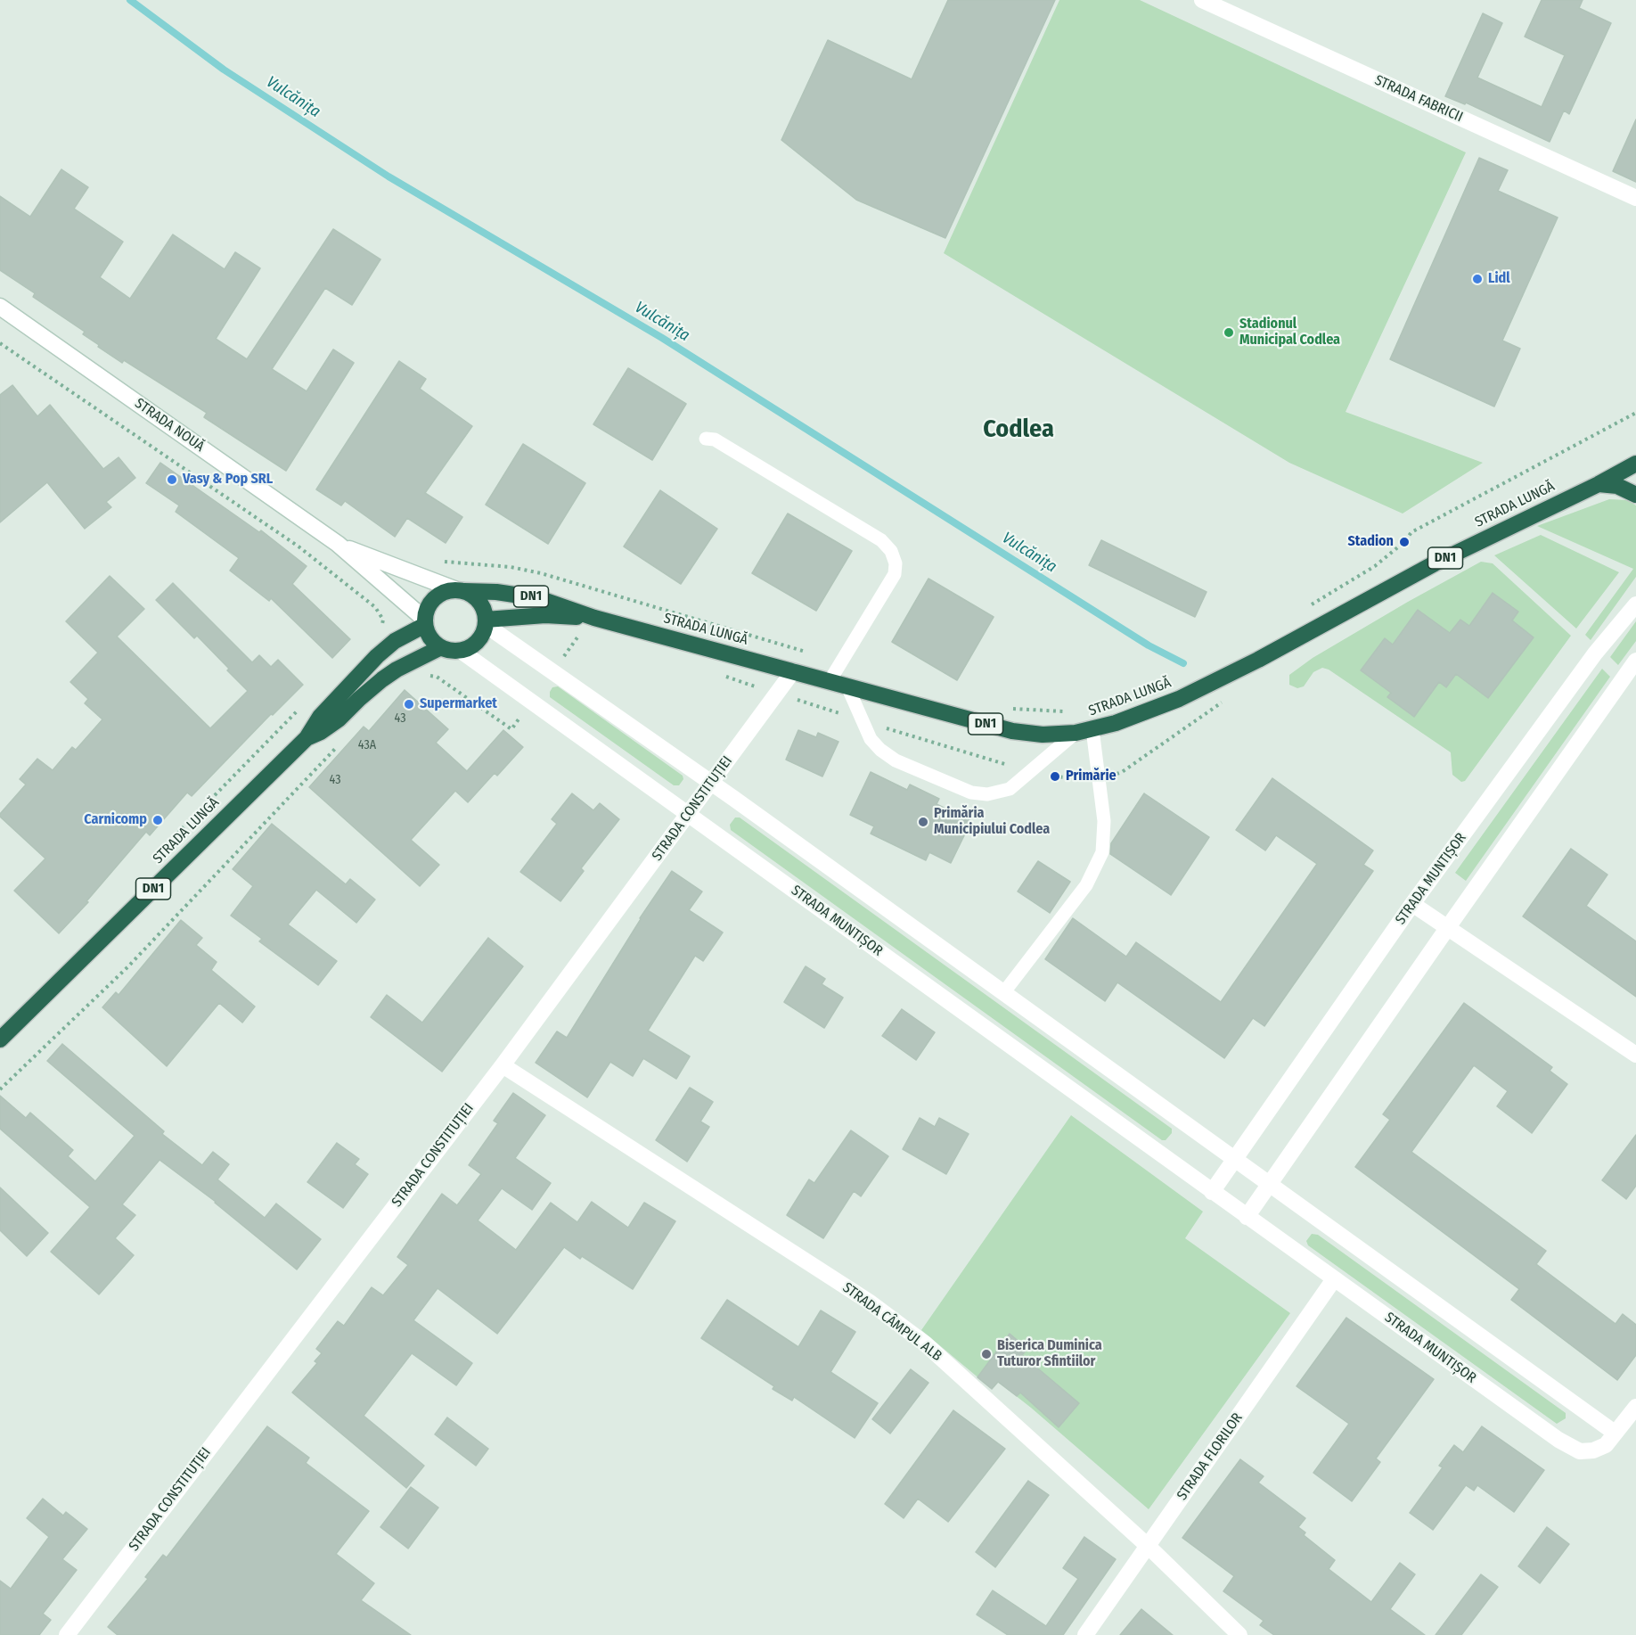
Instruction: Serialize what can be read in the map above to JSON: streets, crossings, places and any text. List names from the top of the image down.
{
  "streets": {
    "highway": ["STRADA LUNGĂ", "DN1"],
    "street": [
      "STRADA FABRICII",
      "STRADA NOUĂ",
      "STRADA CONSTITUȚIEI",
      "STRADA MUNTIȘOR",
      "STRADA CÂMPUL ALB",
      "STRADA FLORILOR"
    ]
  },
  "crossings": [
    ["STRADA NOUĂ", "STRADA LUNGĂ"],
    ["STRADA NOUĂ", "STRADA MUNTIȘOR"],
    ["STRADA LUNGĂ", "STRADA CONSTITUȚIEI"],
    ["STRADA LUNGĂ", "STRADA MUNTIȘOR"],
    ["STRADA CONSTITUȚIEI", "STRADA MUNTIȘOR"],
    ["STRADA CONSTITUȚIEI", "STRADA CÂMPUL ALB"],
    ["STRADA MUNTIȘOR", "STRADA FLORILOR"],
    ["STRADA CÂMPUL ALB", "STRADA FLORILOR"]
  ],
  "districts": ["Codlea"],
  "water": ["Vulcănița"],
  "places": [
    "Lidl",
    "Stadionul Municipal Codlea",
    "Vasy & Pop SRL",
    "Stadion",
    "Supermarket",
    "Primărie",
    "Carnicomp",
    "Primăria Municipiului Codlea",
    "Biserica Duminica Tuturor Sfintiilor"
  ],
  "house_numbers": ["43", "43A", "43"]
}
